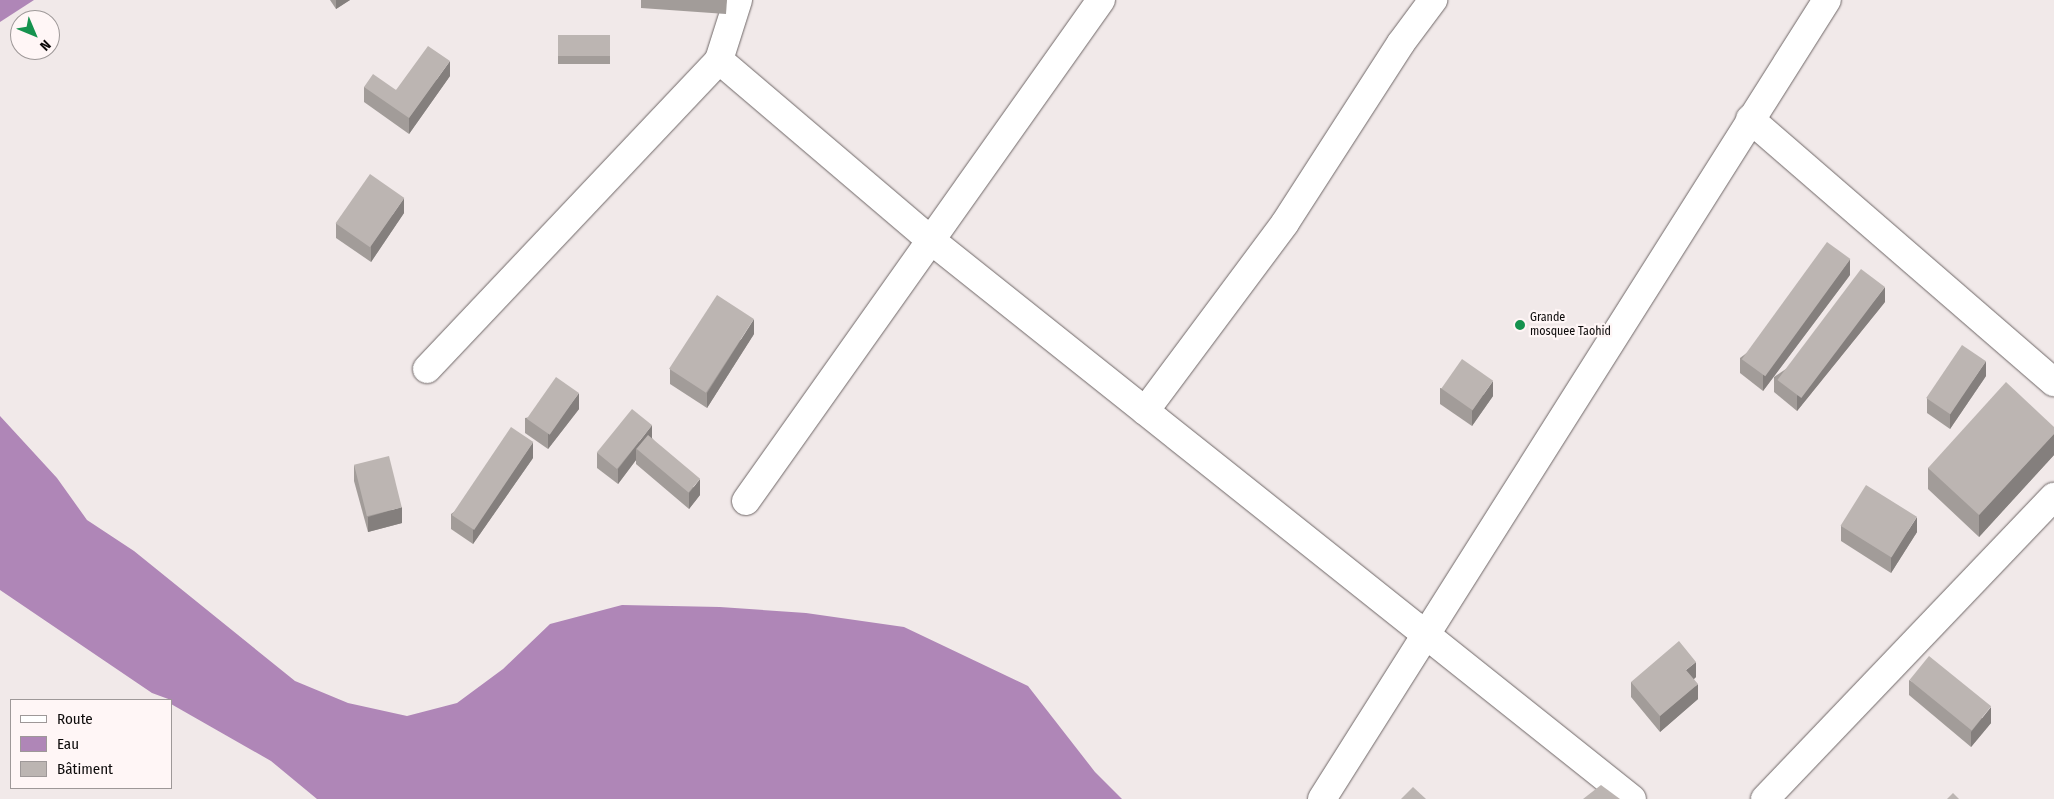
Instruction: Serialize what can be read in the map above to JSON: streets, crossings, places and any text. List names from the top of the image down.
{
  "places": ["Grande mosquee Taohid"],
  "legend": ["Route", "Eau", "Bâtiment"],
  "north": "bottom right"
}
